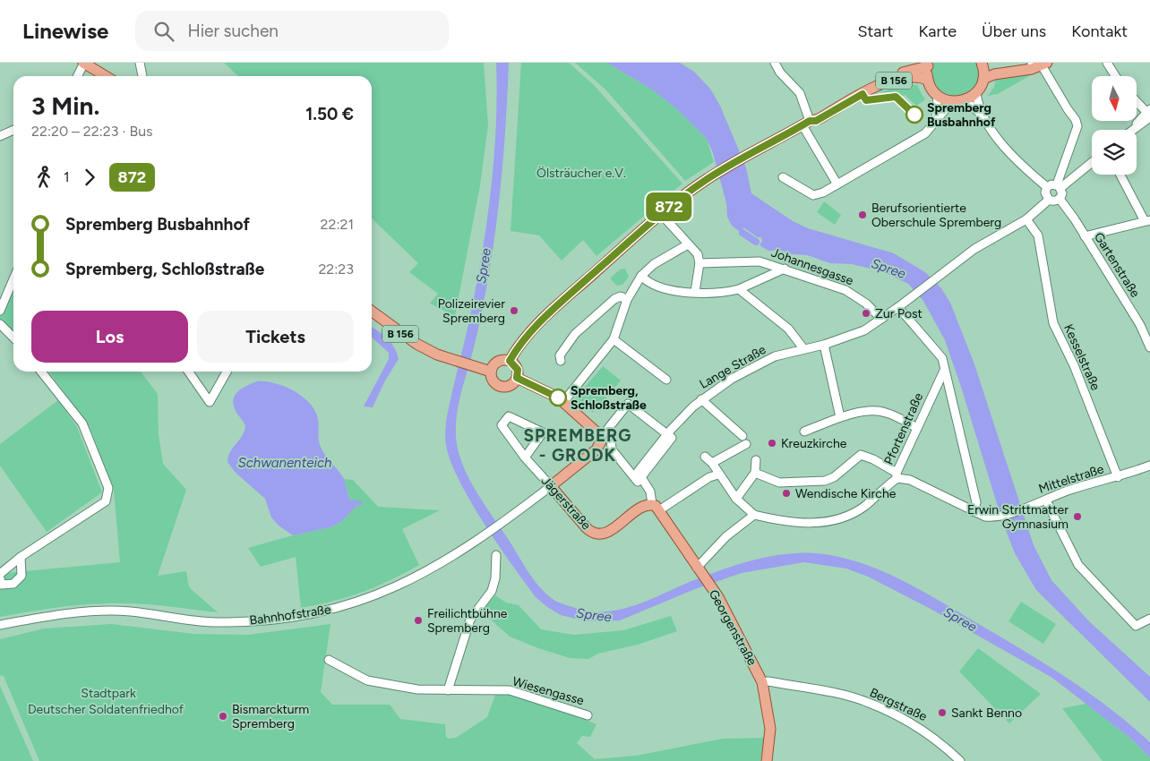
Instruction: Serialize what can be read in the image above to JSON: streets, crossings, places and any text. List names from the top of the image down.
{
  "streets": {
    "main road": [
      "B 156",
      "Jägerstraße",
      "Bahnhofstraße",
      "Georgenstraße"
    ],
    "street": [
      "Gartenstraße",
      "Johannesgasse",
      "Kesselstraße",
      "Lange Straße",
      "Pfortenstraße",
      "Mittelstraße",
      "Wiesengasse",
      "Bergstraße"
    ]
  },
  "crossings": [
    ["Gartenstraße", "Lange Straße"],
    ["Johannesgasse", "Lange Straße"],
    ["Kesselstraße", "Lange Straße"],
    ["Kesselstraße", "Mittelstraße"],
    ["Pfortenstraße", "Mittelstraße"],
    ["Jägerstraße", "Bahnhofstraße"],
    ["Jägerstraße", "Georgenstraße"],
    ["Georgenstraße", "Bergstraße"]
  ],
  "districts": ["SPREMBERG - GRODK"],
  "water": ["Spree", "Schwanenteich"],
  "parks": ["Ölsträucher e.V.", "Stadtpark", "Deutscher Soldatenfriedhof"],
  "places": [
    "Spremberg Busbahnhof",
    "Berufsorientierte Oberschule Spremberg",
    "Polizeirevier Spremberg",
    "Zur Post",
    "Spremberg, Schloßstraße",
    "Kreuzkirche",
    "Wendische Kirche",
    "Erwin Strittmatter Gymnasium",
    "Freilichtbühne Spremberg",
    "Sankt Benno",
    "Bismarckturm Spremberg"
  ],
  "lines": ["bus line 872"],
  "north": "bottom",
  "page": {
    "header": "Linewise",
    "search": "Hier suchen",
    "nav": [
      "Start",
      "Karte",
      "Über uns",
      "Kontakt"
    ],
    "on_map": "872",
    "heading": ["3 Min.", "22:20 – 22:23 · Bus", "1.50 €"],
    "legs": ["1", "872"],
    "list": [
      {
        "name": "Spremberg Busbahnhof",
        "value": "22:21"
      },
      {
        "name": "Spremberg, Schloßstraße",
        "value": "22:23"
      }
    ],
    "buttons": ["Los", "Tickets"]
  }
}
